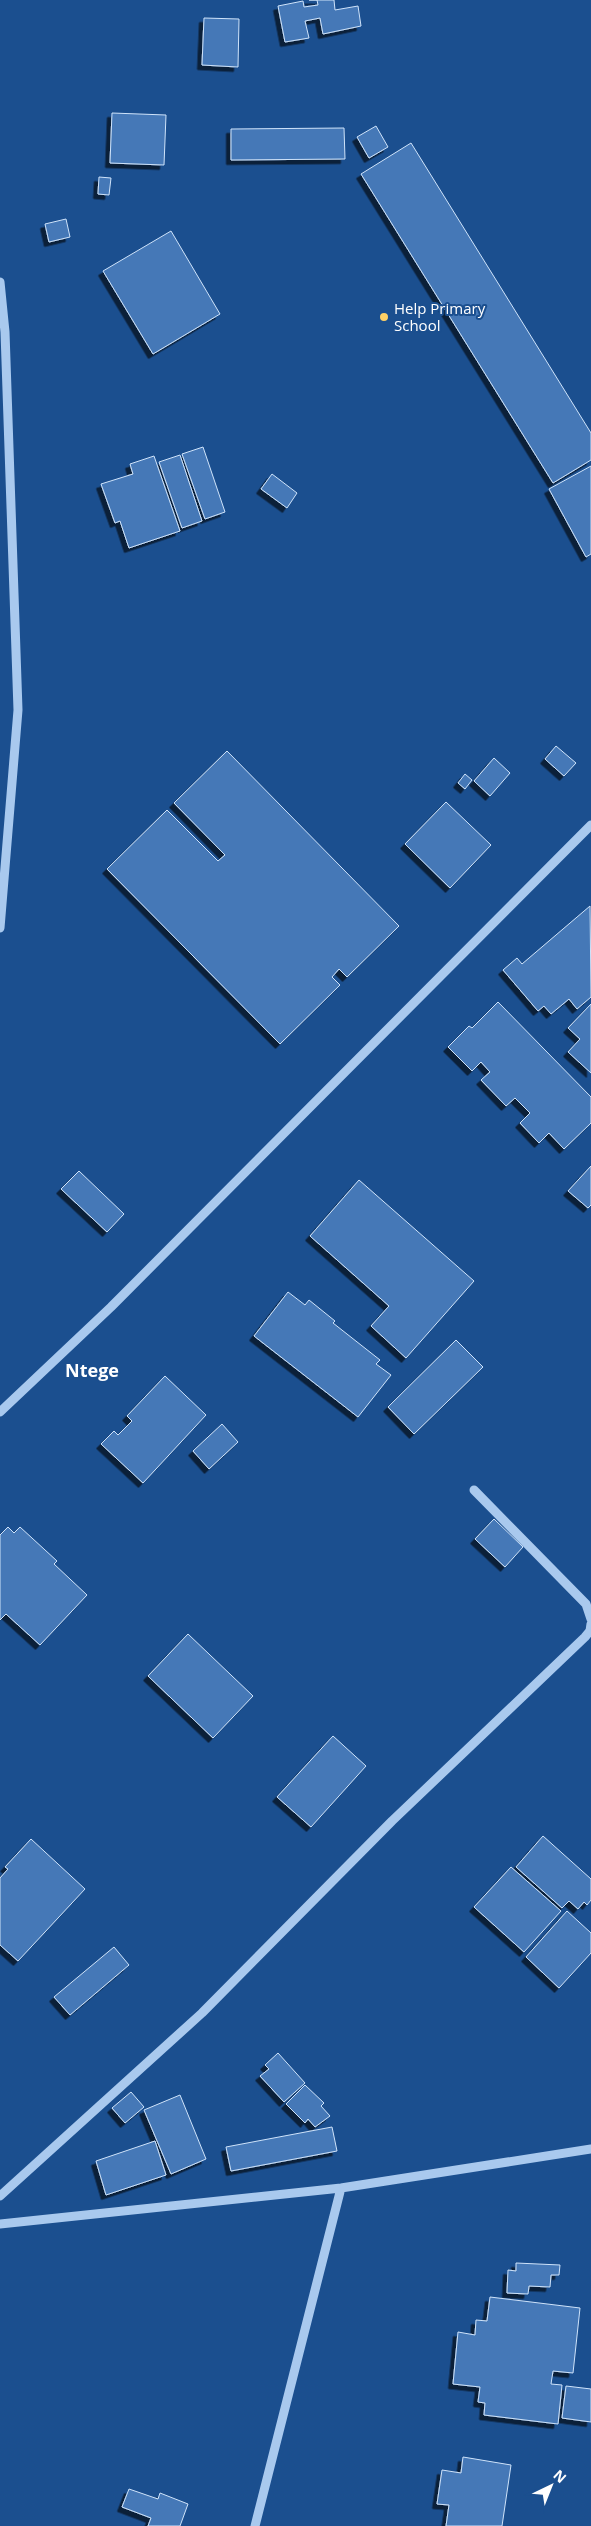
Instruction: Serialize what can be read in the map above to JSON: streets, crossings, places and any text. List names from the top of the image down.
{
  "districts": ["Ntege"],
  "places": ["Help Primary School"],
  "north": "top right"
}
